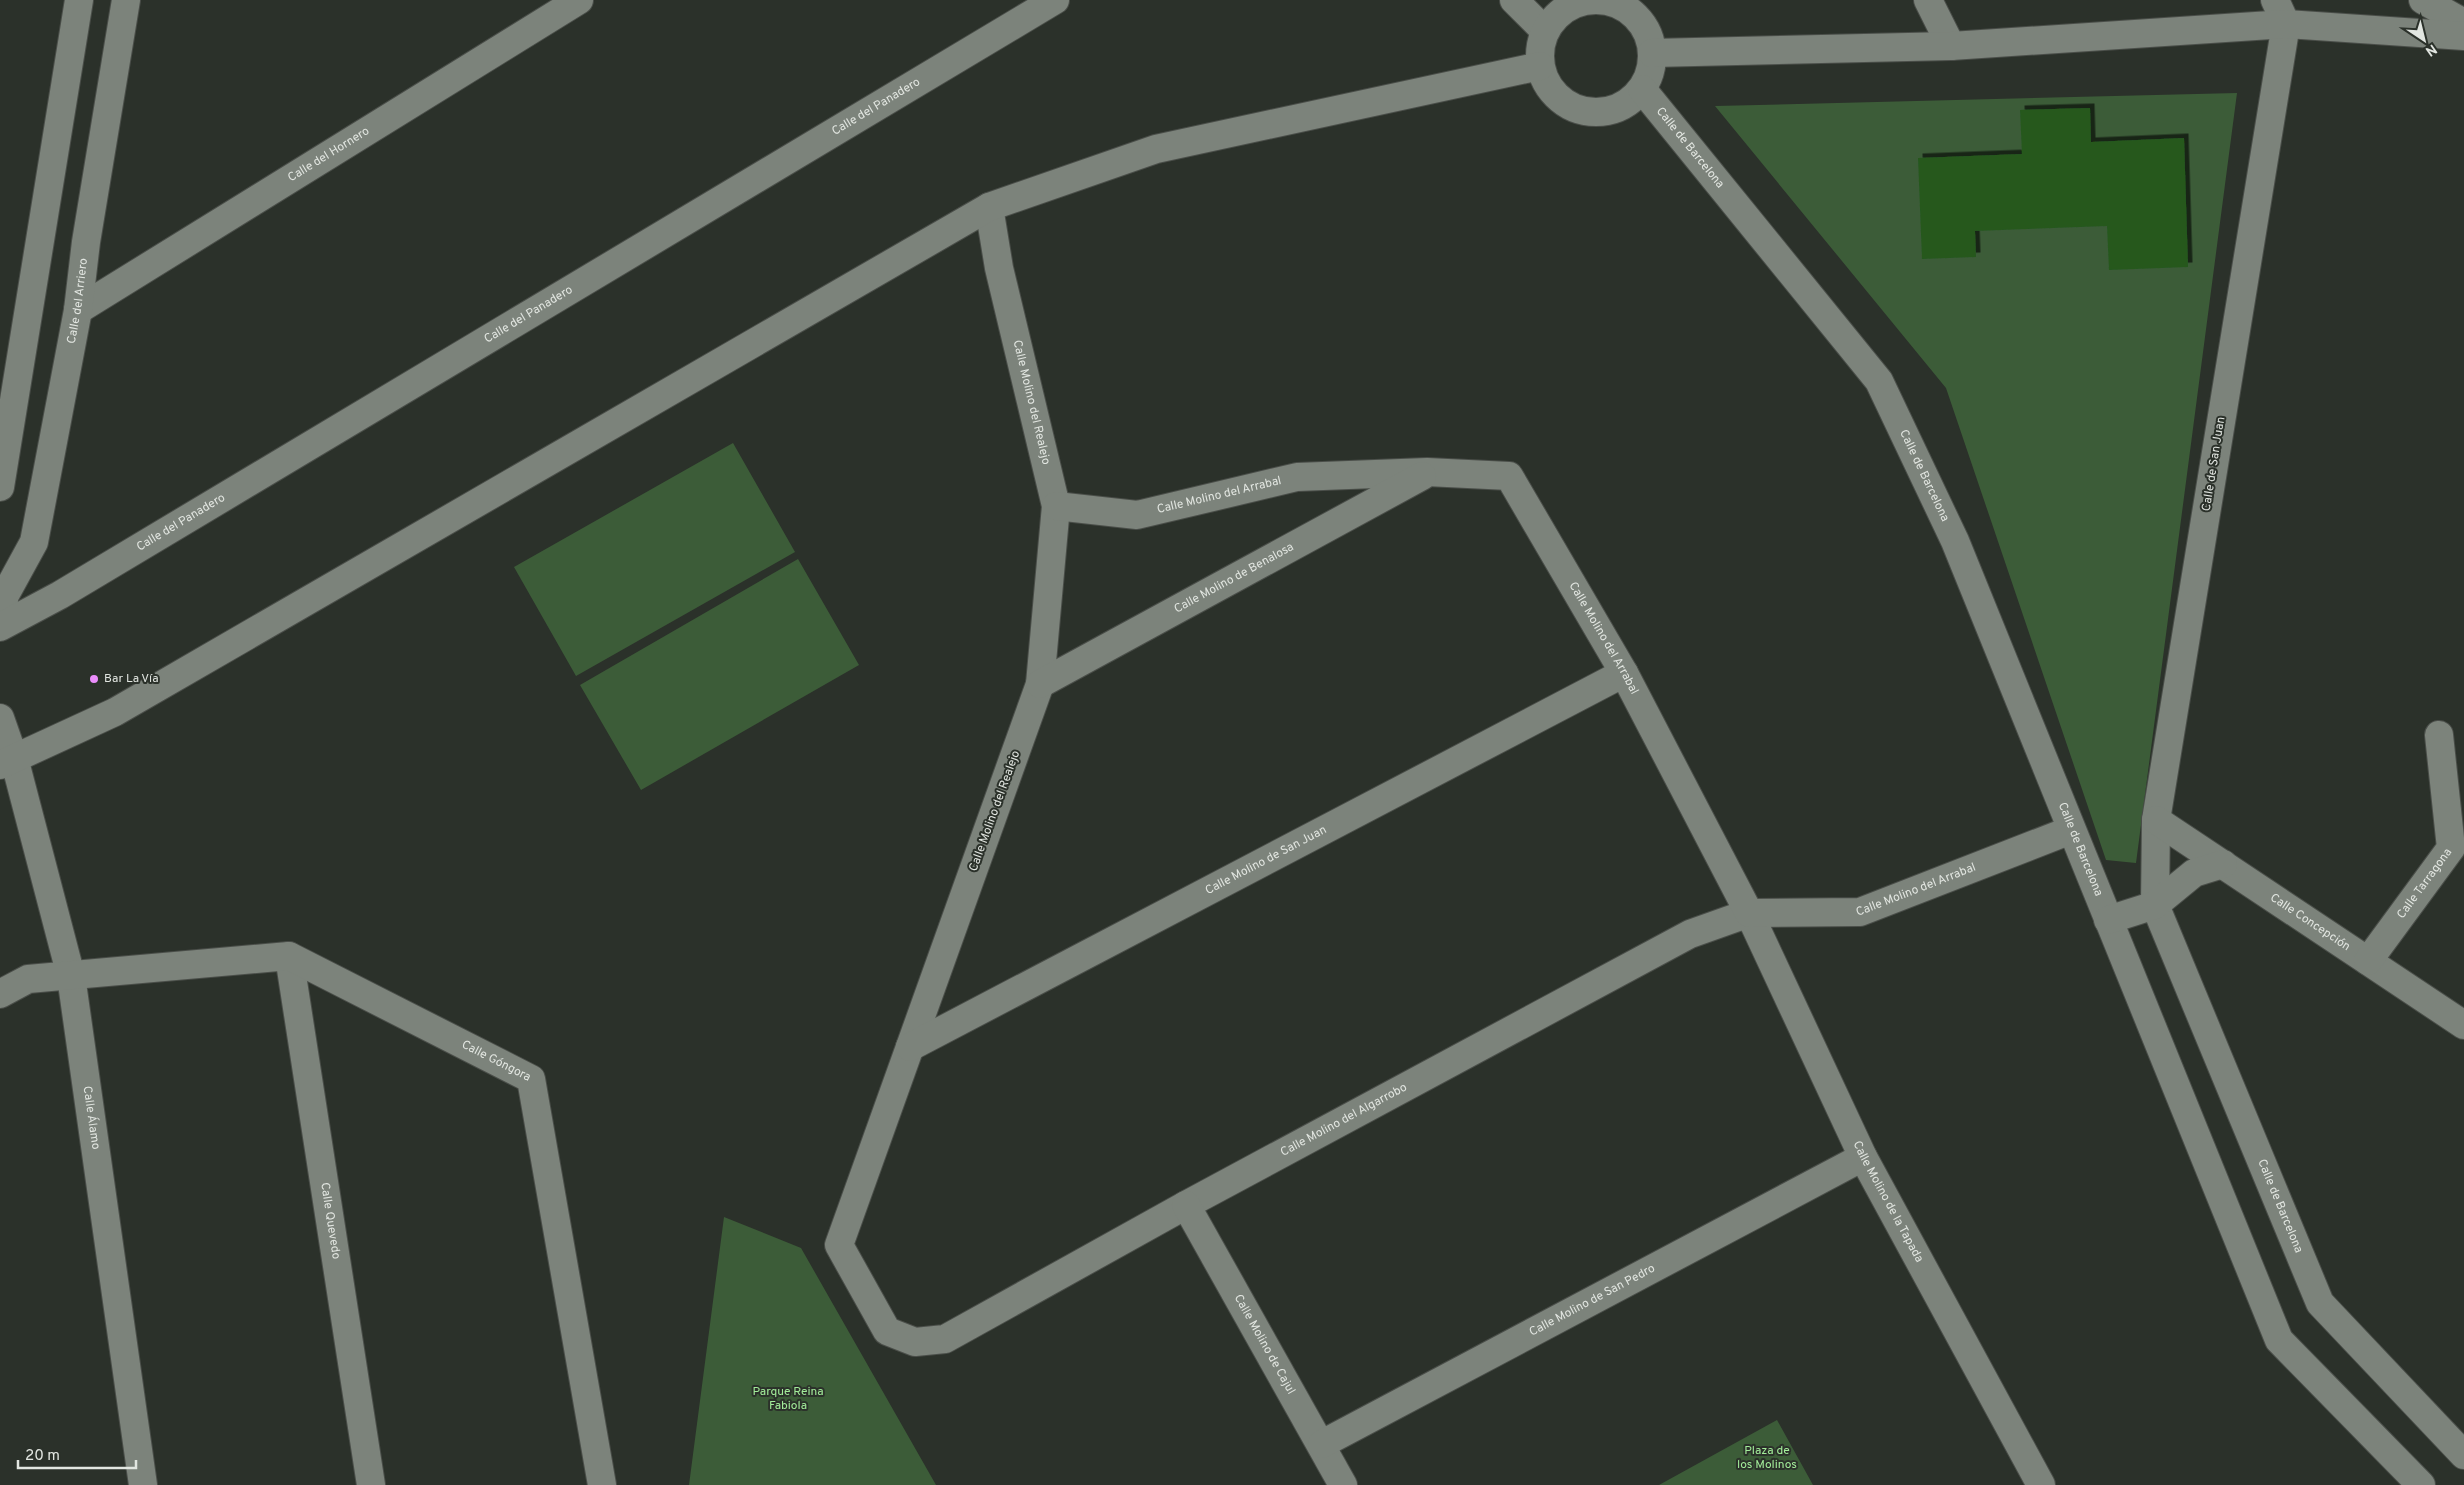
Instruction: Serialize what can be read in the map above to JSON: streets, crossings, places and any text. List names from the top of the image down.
{
  "streets": {
    "street": [
      "Calle del Panadero",
      "Calle de Barcelona",
      "Calle del Hornero",
      "Calle del Arriero",
      "Calle Molino del Realejo",
      "Calle de San Juan",
      "Calle Molino del Arrabal",
      "Calle Molino de Benalosa",
      "Calle Molino de San Juan",
      "Calle Tarragona",
      "Calle Concepción",
      "Calle Góngora",
      "Calle Álamo",
      "Calle Molino del Algarrobo",
      "Calle Molino de la Tapada",
      "Calle Quevedo",
      "Calle Molino de San Pedro",
      "Calle Molino de Cajul"
    ]
  },
  "crossings": [
    ["Calle de Barcelona", "Calle de San Juan"],
    ["Calle de Barcelona", "Calle Molino del Arrabal"],
    ["Calle del Hornero", "Calle del Arriero"],
    ["Calle Molino del Realejo", "Calle Molino del Arrabal"],
    ["Calle Molino del Realejo", "Calle Molino de Benalosa"],
    ["Calle Molino del Realejo", "Calle Molino de San Juan"],
    ["Calle Molino del Realejo", "Calle Molino del Algarrobo"],
    ["Calle de San Juan", "Calle Concepción"],
    ["Calle Molino del Arrabal", "Calle Molino de Benalosa"],
    ["Calle Molino del Arrabal", "Calle Molino de San Juan"],
    ["Calle Molino del Arrabal", "Calle Molino del Algarrobo"],
    ["Calle Molino del Arrabal", "Calle Molino de la Tapada"],
    ["Calle Tarragona", "Calle Concepción"],
    ["Calle Góngora", "Calle Quevedo"],
    ["Calle Molino del Algarrobo", "Calle Molino de la Tapada"],
    ["Calle Molino del Algarrobo", "Calle Molino de Cajul"],
    ["Calle Molino de la Tapada", "Calle Molino de San Pedro"],
    ["Calle Molino de San Pedro", "Calle Molino de Cajul"]
  ],
  "parks": ["Parque Reina Fabiola", "Plaza de los Molinos"],
  "places": ["Bar La Vía"],
  "scale_bar": "20 m",
  "north": "bottom right"
}
